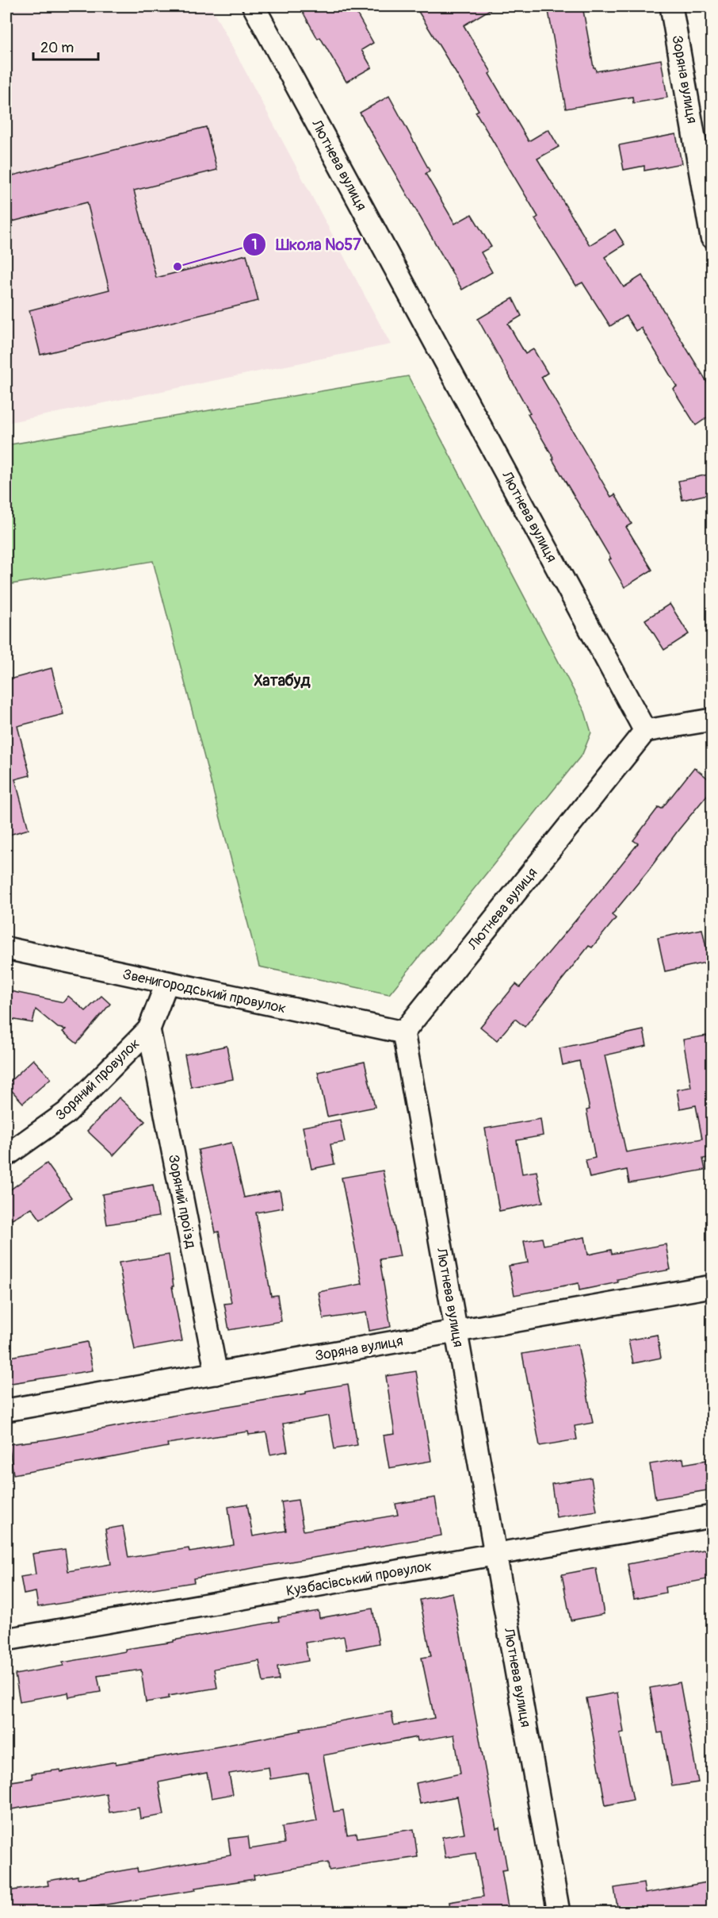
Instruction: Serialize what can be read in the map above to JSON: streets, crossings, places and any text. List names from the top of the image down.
{
  "streets": {
    "street": [
      "Зоряна вулиця",
      "Лютнева вулиця",
      "Звенигородський провулок",
      "Зоряний провулок",
      "Зоряний проїзд",
      "Кузбасівський провулок"
    ]
  },
  "crossings": [
    ["Зоряна вулиця", "Лютнева вулиця"],
    ["Зоряна вулиця", "Зоряний проїзд"],
    ["Лютнева вулиця", "Звенигородський провулок"],
    ["Лютнева вулиця", "Кузбасівський провулок"],
    ["Звенигородський провулок", "Зоряний провулок"],
    ["Зоряний провулок", "Зоряний проїзд"]
  ],
  "districts": ["Хатабуд"],
  "places": ["Школа №57"],
  "scale_bar": "20 m"
}
